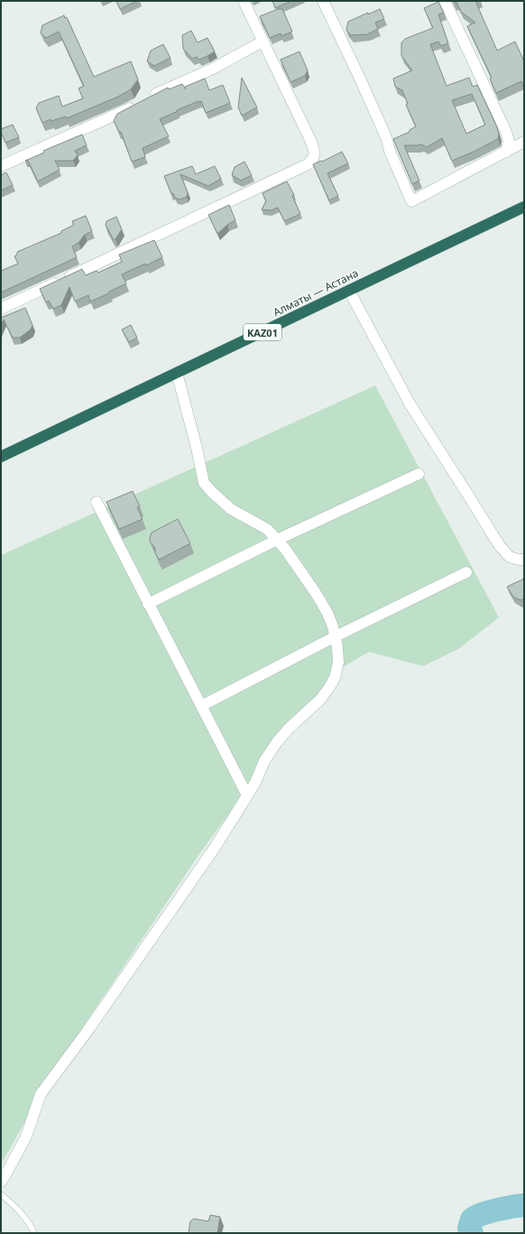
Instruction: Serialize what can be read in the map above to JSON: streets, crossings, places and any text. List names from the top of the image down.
{
  "streets": {
    "highway": ["Алматы — Астана", "KАZ01"]
  }
}
